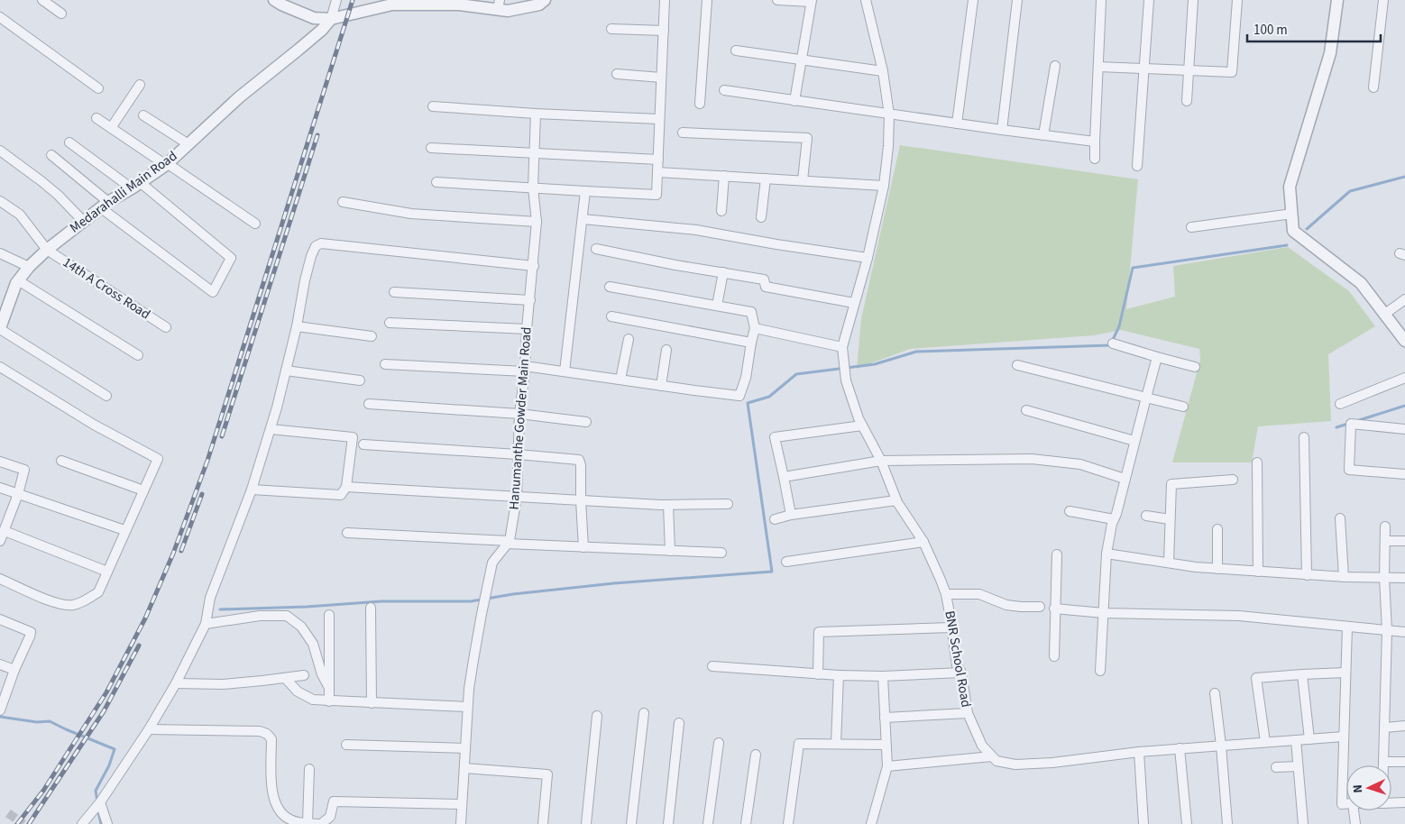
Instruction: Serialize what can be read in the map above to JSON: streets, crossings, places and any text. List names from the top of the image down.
{
  "streets": {
    "street": [
      "Medarahalli Main Road",
      "14th A Cross Road",
      "Hanumanthe Gowder Main Road",
      "BNR School Road"
    ]
  },
  "crossings": [
    ["Medarahalli Main Road", "14th A Cross Road"]
  ],
  "scale_bar": "100 m",
  "north": "left"
}
